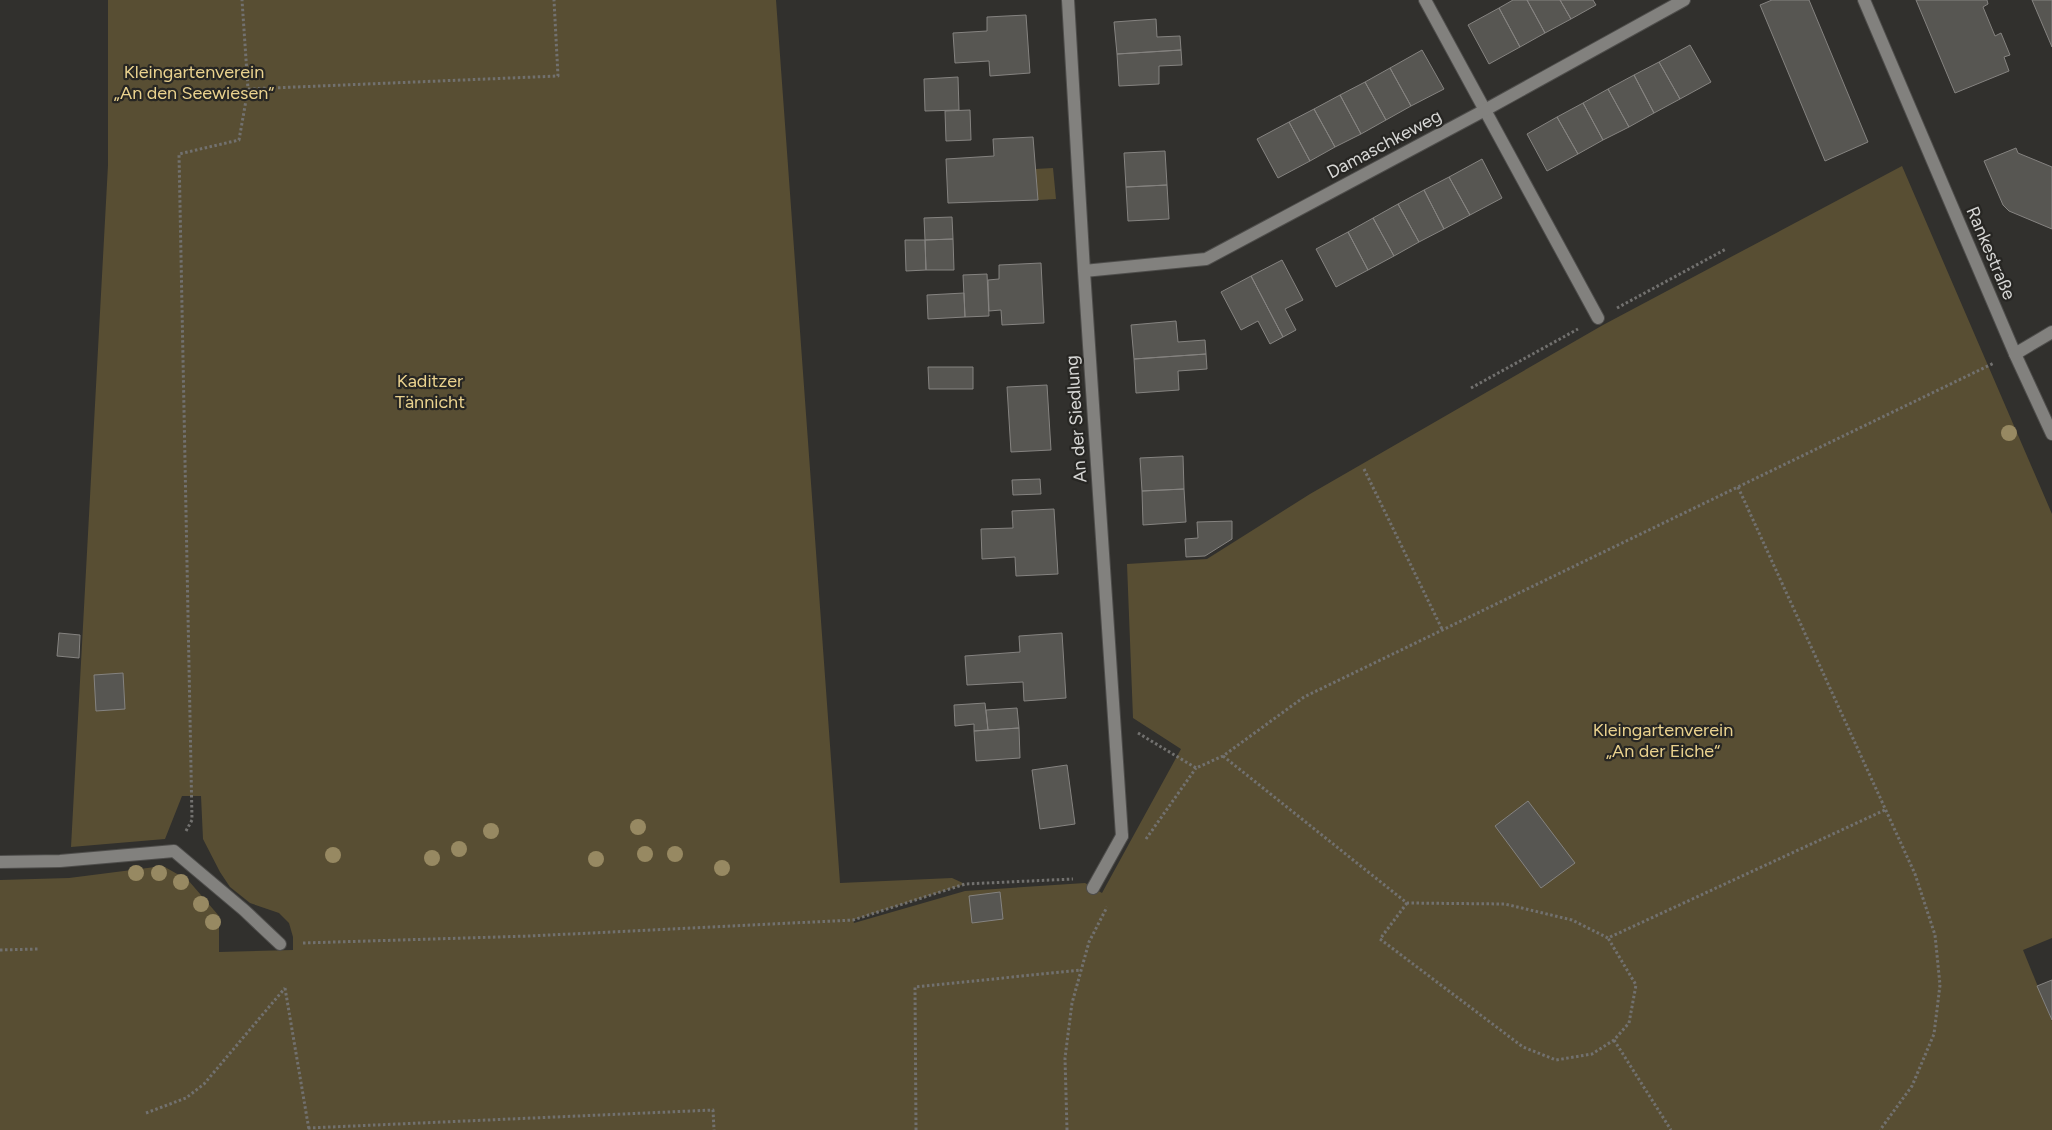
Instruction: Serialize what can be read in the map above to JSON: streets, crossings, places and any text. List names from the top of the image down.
{
  "streets": {
    "street": ["Damaschkeweg", "Rankestraße", "An der Siedlung"]
  },
  "crossings": [
    ["Damaschkeweg", "An der Siedlung"]
  ],
  "parks": ["Kleingartenverein „An den Seewiesen“", "Kaditzer Tännicht", "Kleingartenverein „An der Eiche“"]
}
